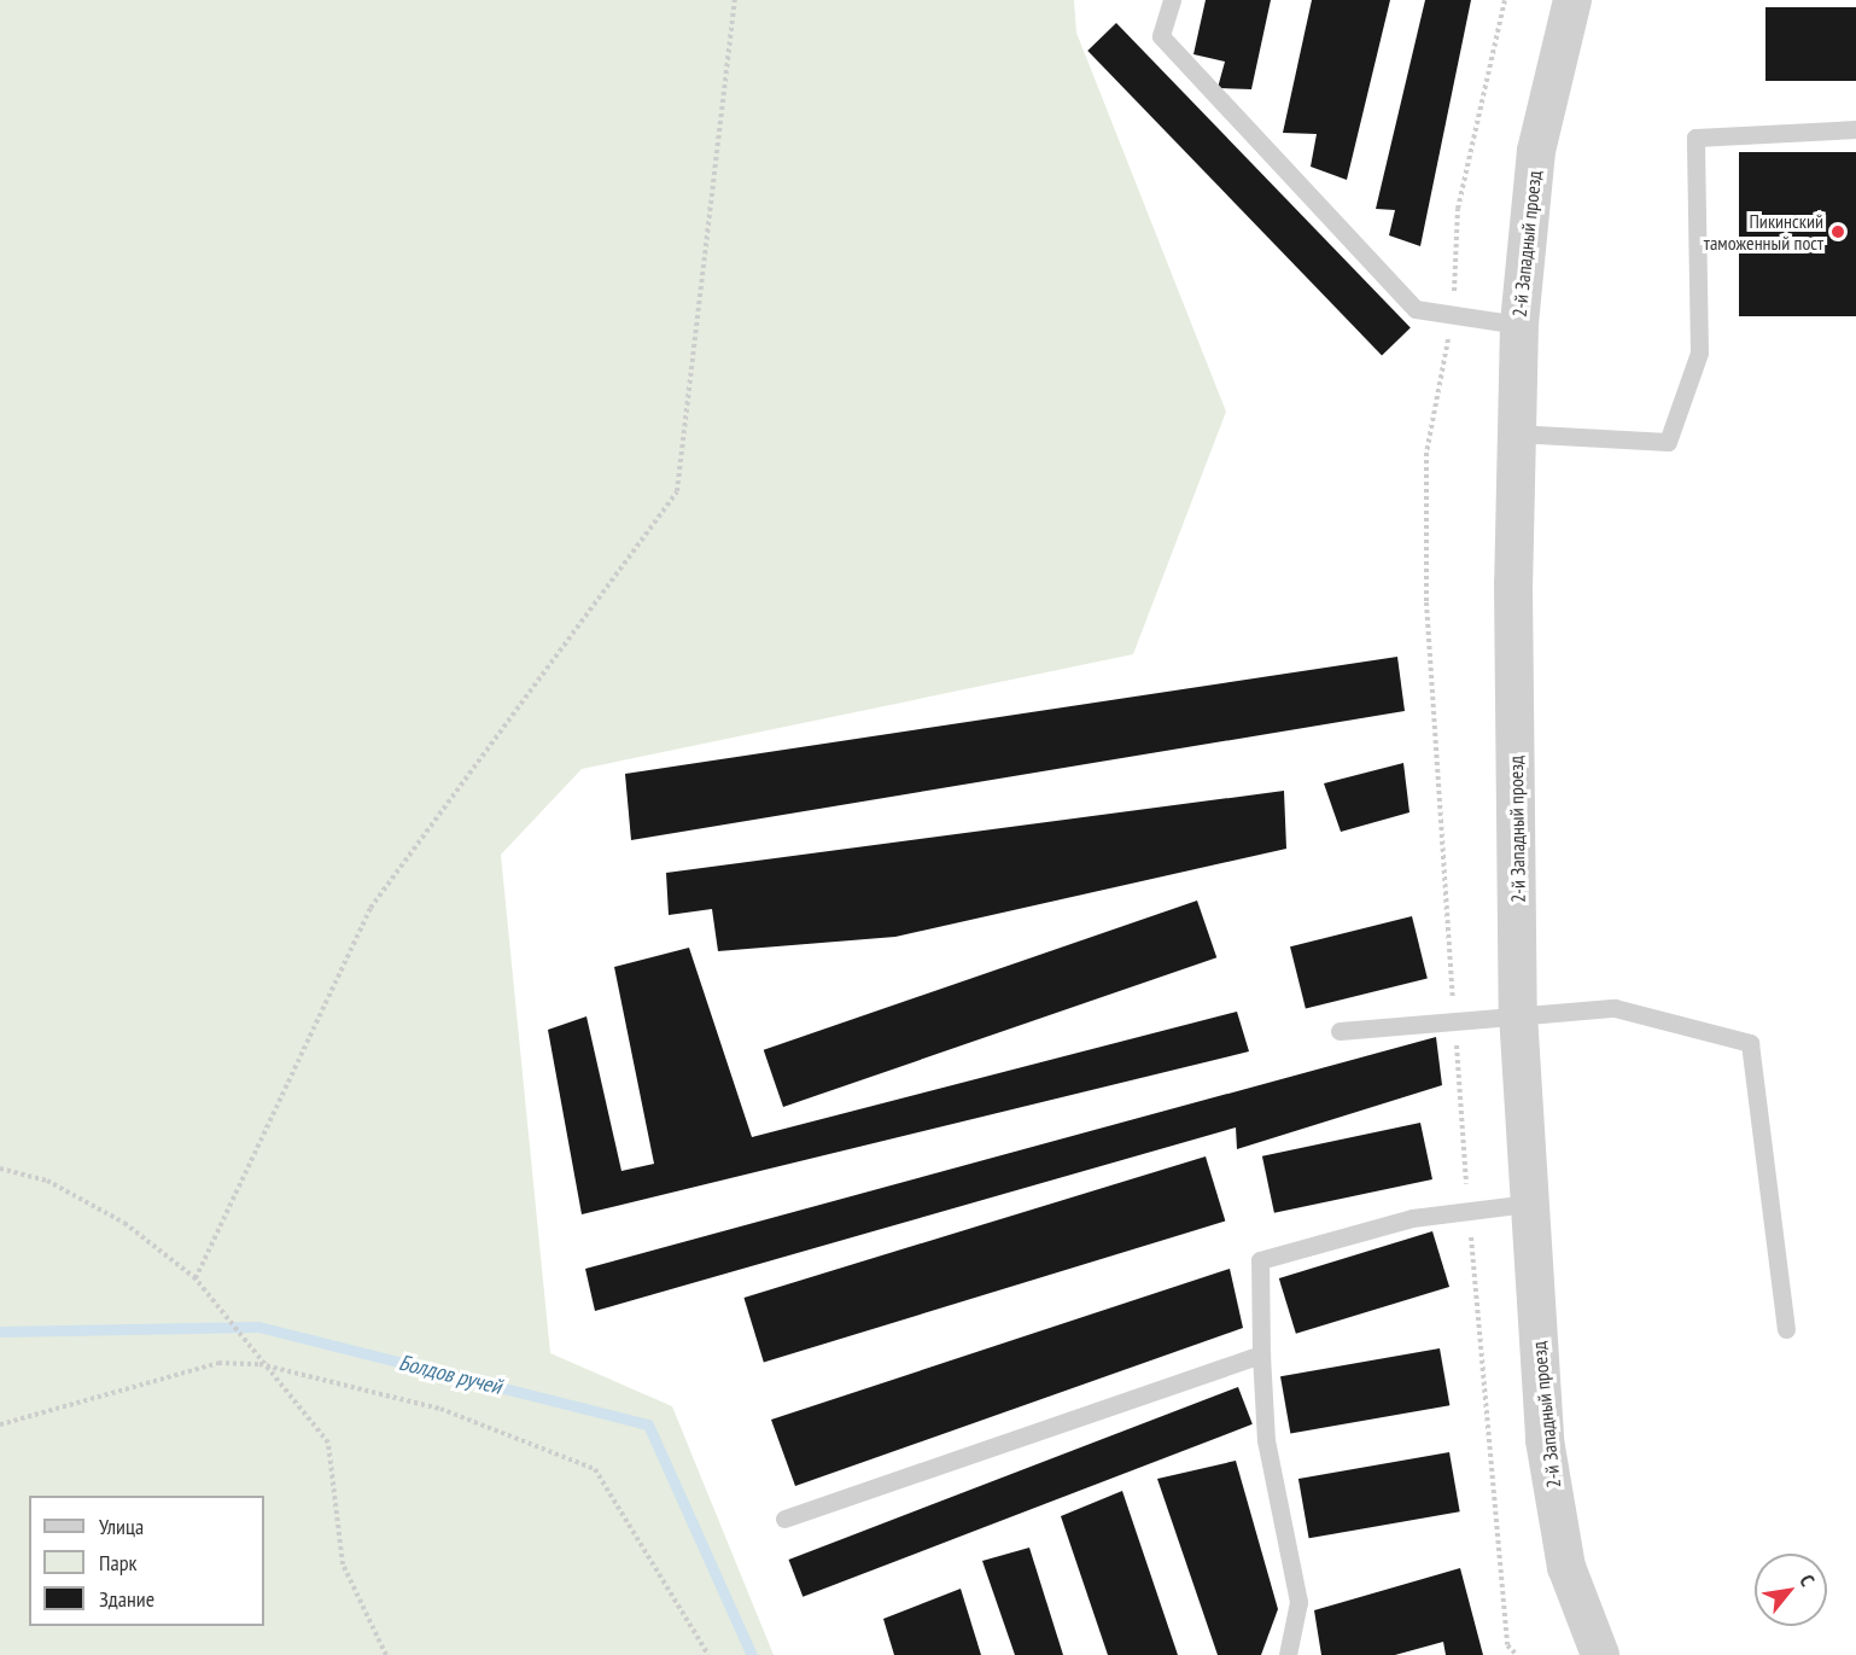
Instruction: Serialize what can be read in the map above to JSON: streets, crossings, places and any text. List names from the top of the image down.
{
  "streets": {
    "street": ["2-й Западный проезд"]
  },
  "water": ["Болдов ручей"],
  "places": ["Пикинский таможенный пост"],
  "legend": ["Улица", "Парк", "Здание"],
  "north": "top right"
}
